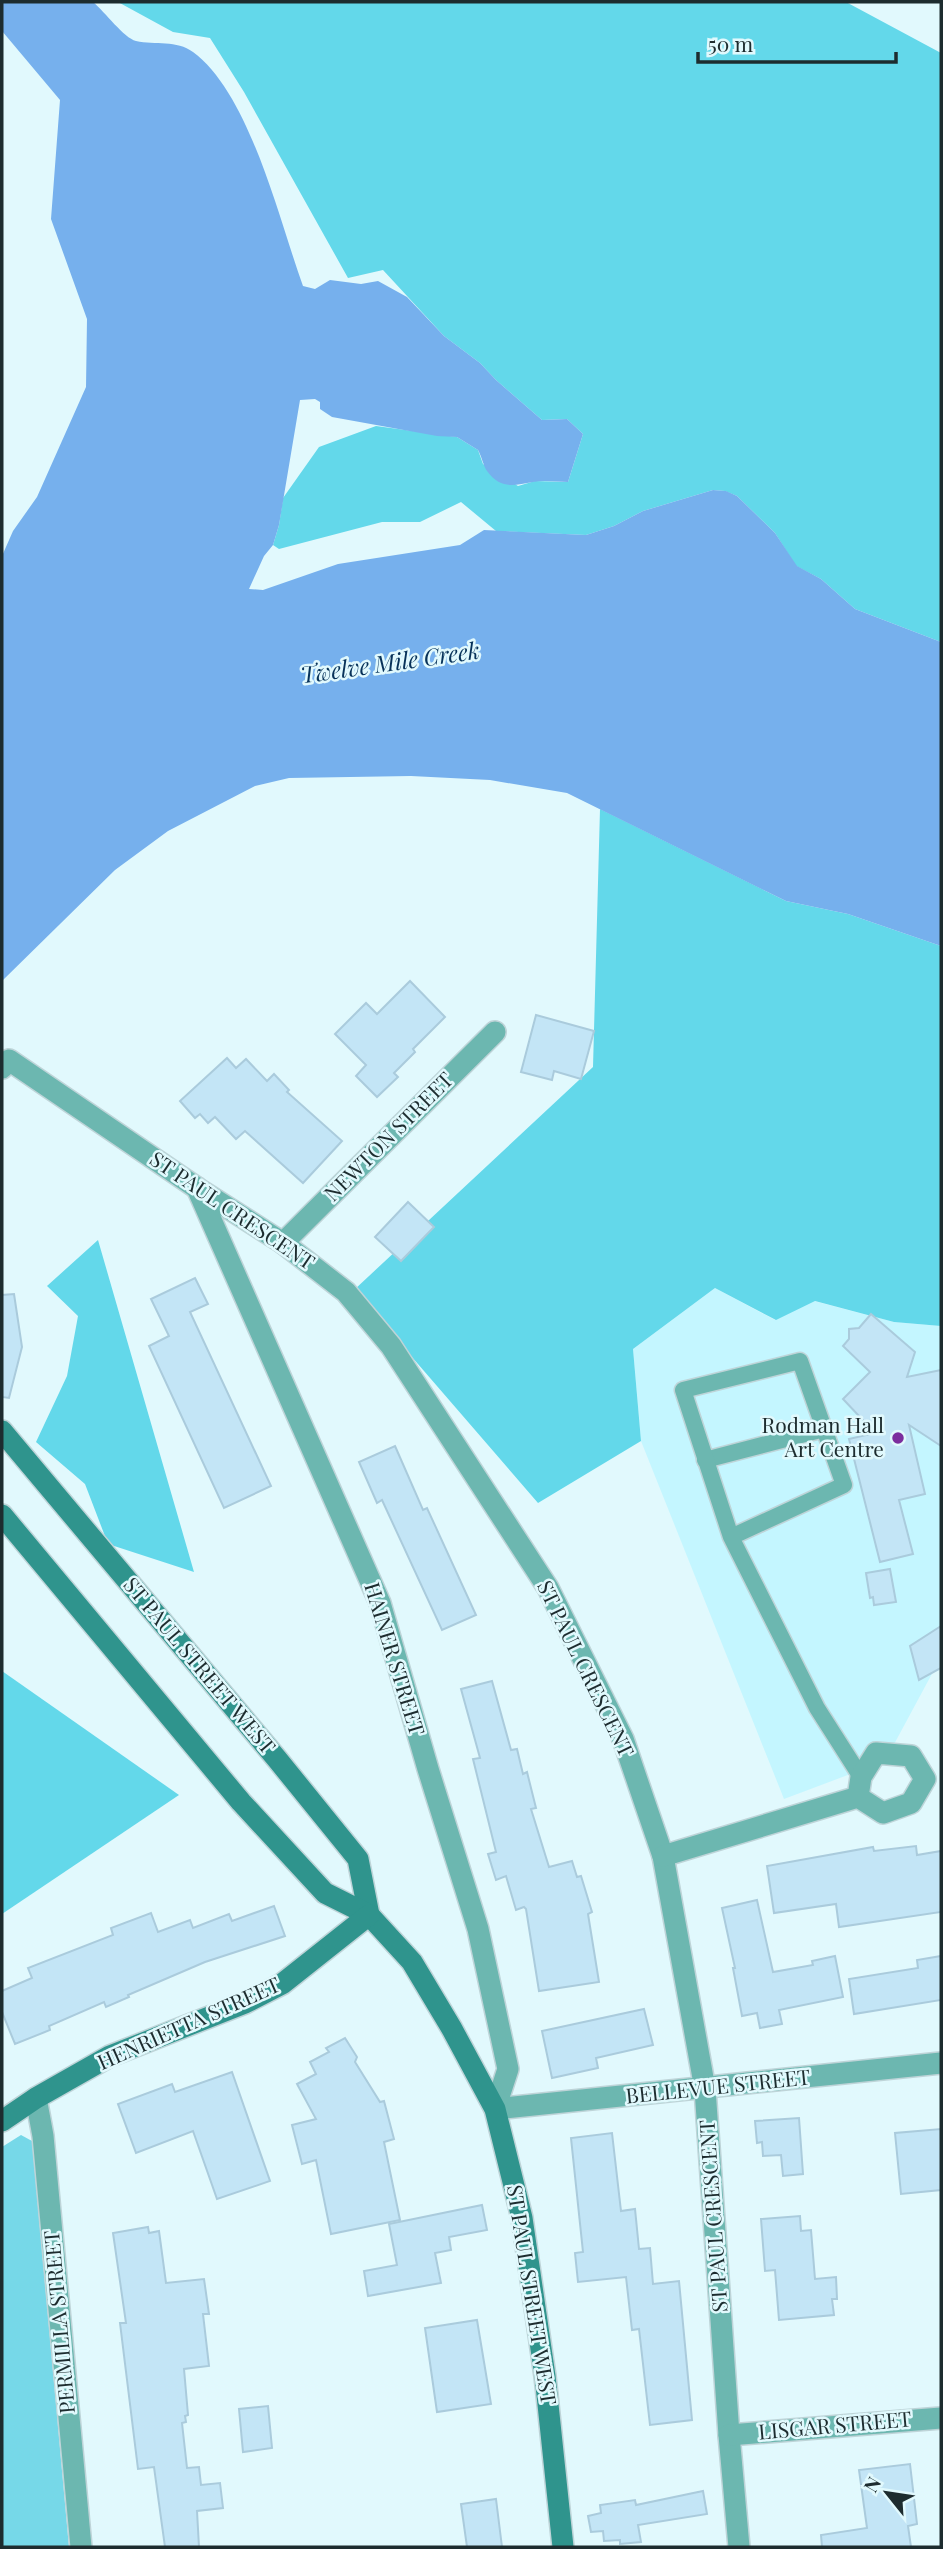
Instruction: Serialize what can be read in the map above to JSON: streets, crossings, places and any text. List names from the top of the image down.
{
  "streets": {
    "main road": ["ST PAUL STREET WEST", "HENRIETTA STREET"],
    "street": [
      "NEWTON STREET",
      "ST PAUL CRESCENT",
      "HAINER STREET",
      "BELLEVUE STREET",
      "PERMILLA STREET",
      "LISGAR STREET"
    ]
  },
  "crossings": [
    ["NEWTON STREET", "ST PAUL CRESCENT"],
    ["ST PAUL CRESCENT", "HAINER STREET"],
    ["ST PAUL CRESCENT", "BELLEVUE STREET"],
    ["ST PAUL CRESCENT", "LISGAR STREET"],
    ["HAINER STREET", "ST PAUL STREET WEST"],
    ["HAINER STREET", "BELLEVUE STREET"],
    ["ST PAUL STREET WEST", "HENRIETTA STREET"],
    ["ST PAUL STREET WEST", "BELLEVUE STREET"],
    ["HENRIETTA STREET", "PERMILLA STREET"]
  ],
  "water": ["Twelve Mile Creek"],
  "places": ["Rodman Hall Art Centre"],
  "scale_bar": "50 m",
  "north": "top left"
}
